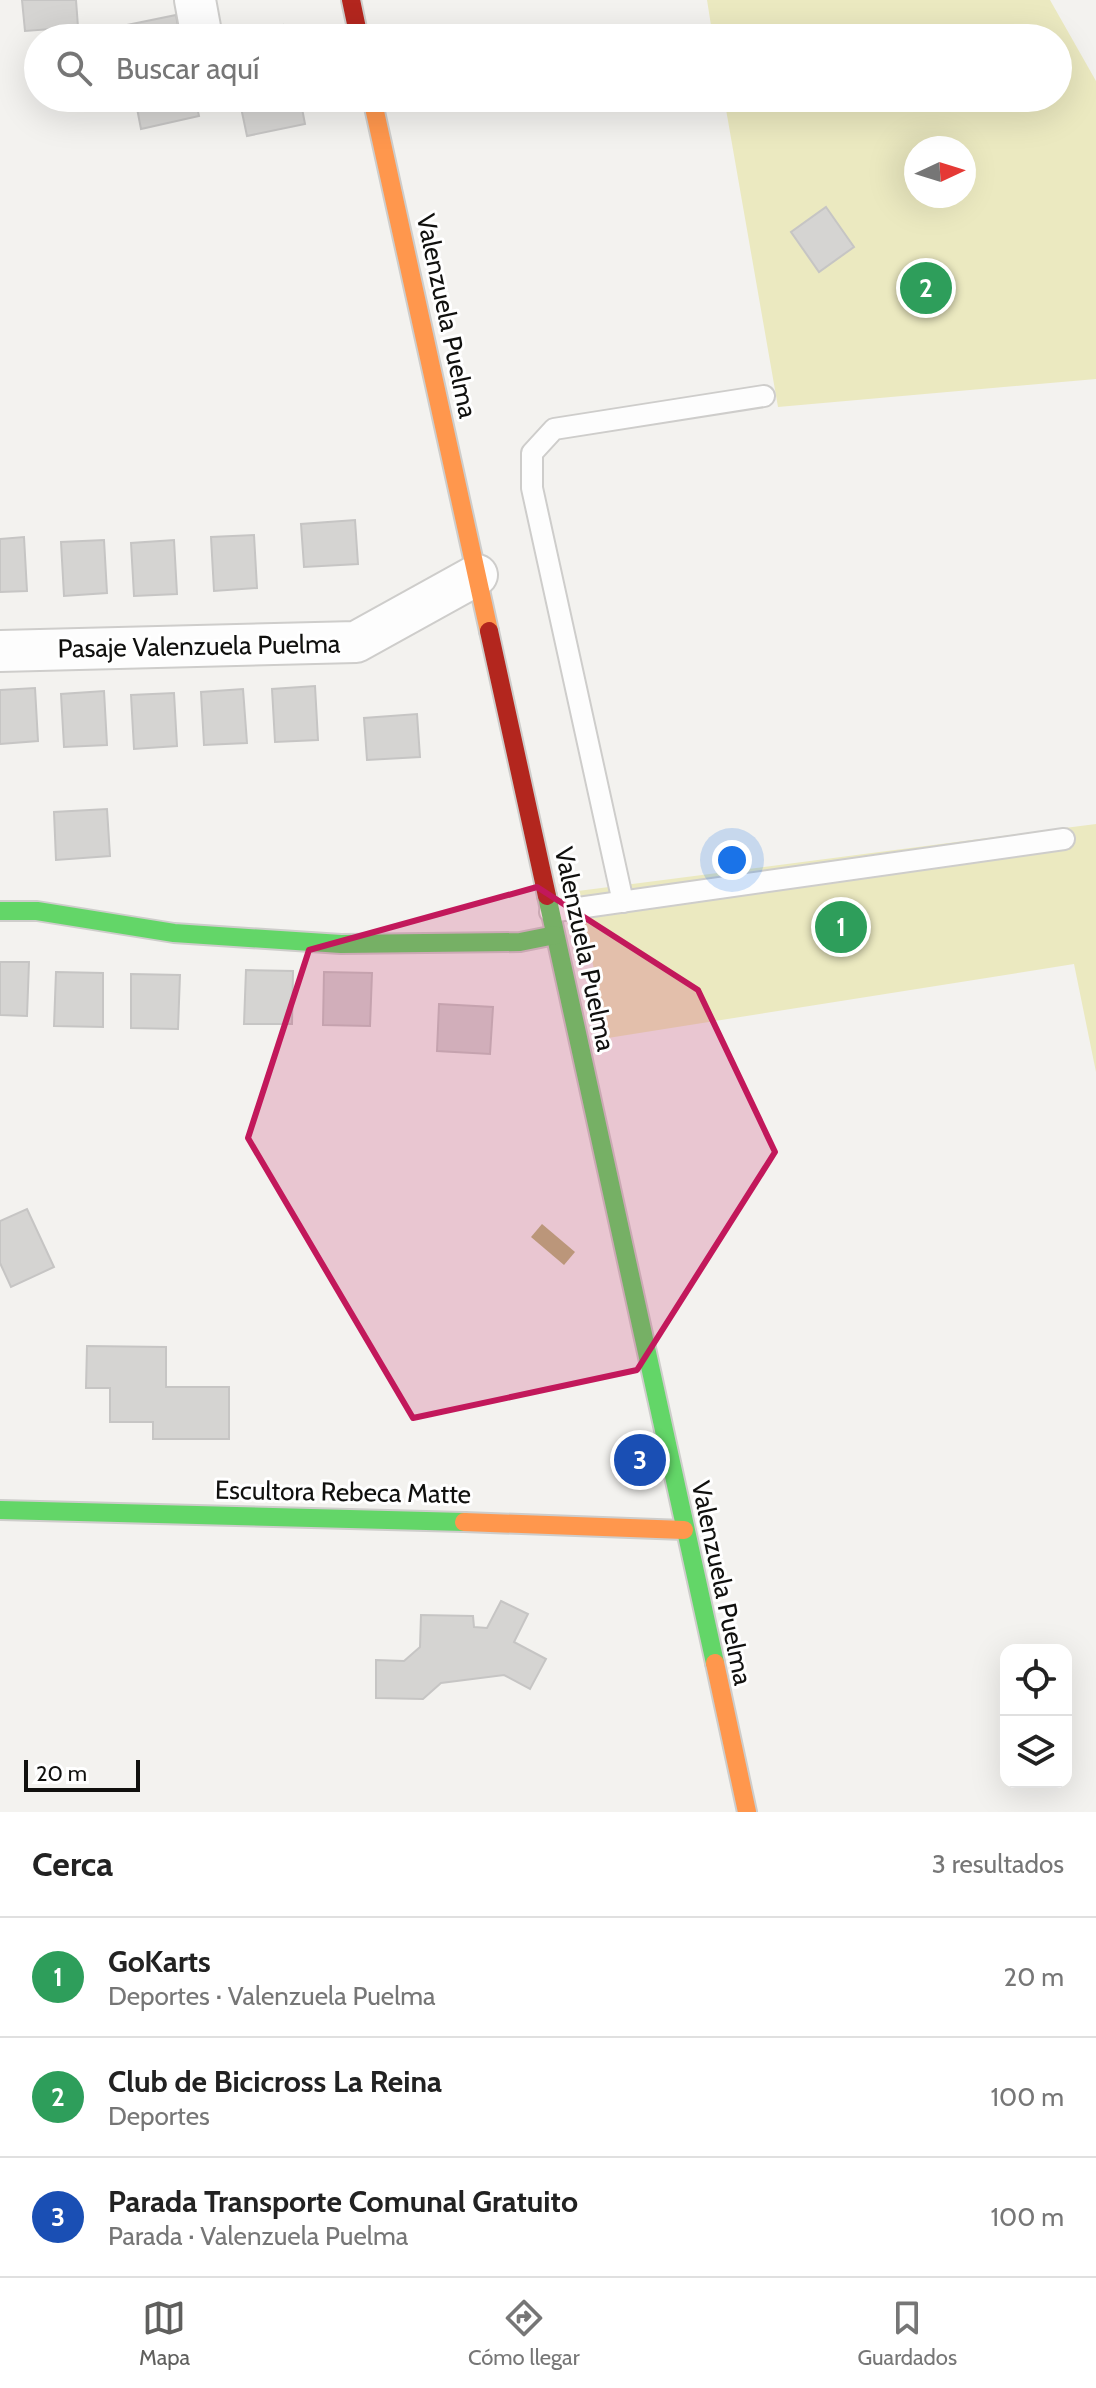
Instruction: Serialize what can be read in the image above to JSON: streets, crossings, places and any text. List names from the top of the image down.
{
  "streets": {
    "street": ["Valenzuela Puelma", "Pasaje Valenzuela Puelma", "Escultora Rebeca Matte"]
  },
  "crossings": [
    ["Valenzuela Puelma", "Pasaje Valenzuela Puelma"],
    ["Valenzuela Puelma", "Escultora Rebeca Matte"]
  ],
  "scale_bar": "20 m",
  "north": "right",
  "page": {
    "search": "Buscar aquí",
    "pins": ["2", "1", "3"],
    "scale": "20 m",
    "heading": ["Cerca", "3 resultados"],
    "list": [
      {
        "mark": "1",
        "name": "GoKarts",
        "note": "Deportes · Valenzuela Puelma",
        "value": "20 m"
      },
      {
        "mark": "2",
        "name": "Club de Bicicross La Reina",
        "note": "Deportes",
        "value": "100 m"
      },
      {
        "mark": "3",
        "name": "Parada Transporte Comunal Gratuito",
        "note": "Parada · Valenzuela Puelma",
        "value": "100 m"
      }
    ],
    "nav": ["Mapa", "Cómo llegar", "Guardados"]
  }
}
